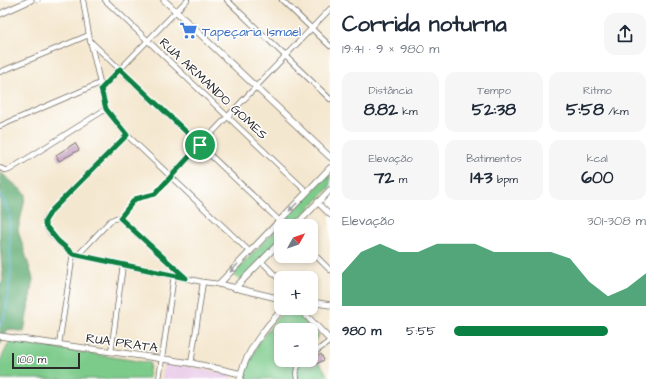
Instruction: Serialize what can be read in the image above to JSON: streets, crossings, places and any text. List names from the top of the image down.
{
  "streets": {
    "street": ["RUA ARMANDO GOMES", "RUA PRATA"]
  },
  "places": {
    "supermarket": ["Tapeçaria Ismael"]
  },
  "scale_bar": "100 m",
  "north": "top right",
  "page": {
    "heading": ["Corrida noturna", "19:41 · 9 × 980 m"],
    "stats": [
      ["Distância", "8.82 km"],
      ["Tempo", "52:38"],
      ["Ritmo", "5:58 /km"],
      ["Elevação", "72 m"],
      ["Batimentos", "143 bpm"],
      ["kcal", "600"]
    ],
    "chart": ["Elevação", "301–308 m"],
    "map_buttons": ["+", "−"],
    "list": [
      {
        "name": "980 m",
        "note": "5:55"
      }
    ],
    "scale": "100 m"
  }
}
